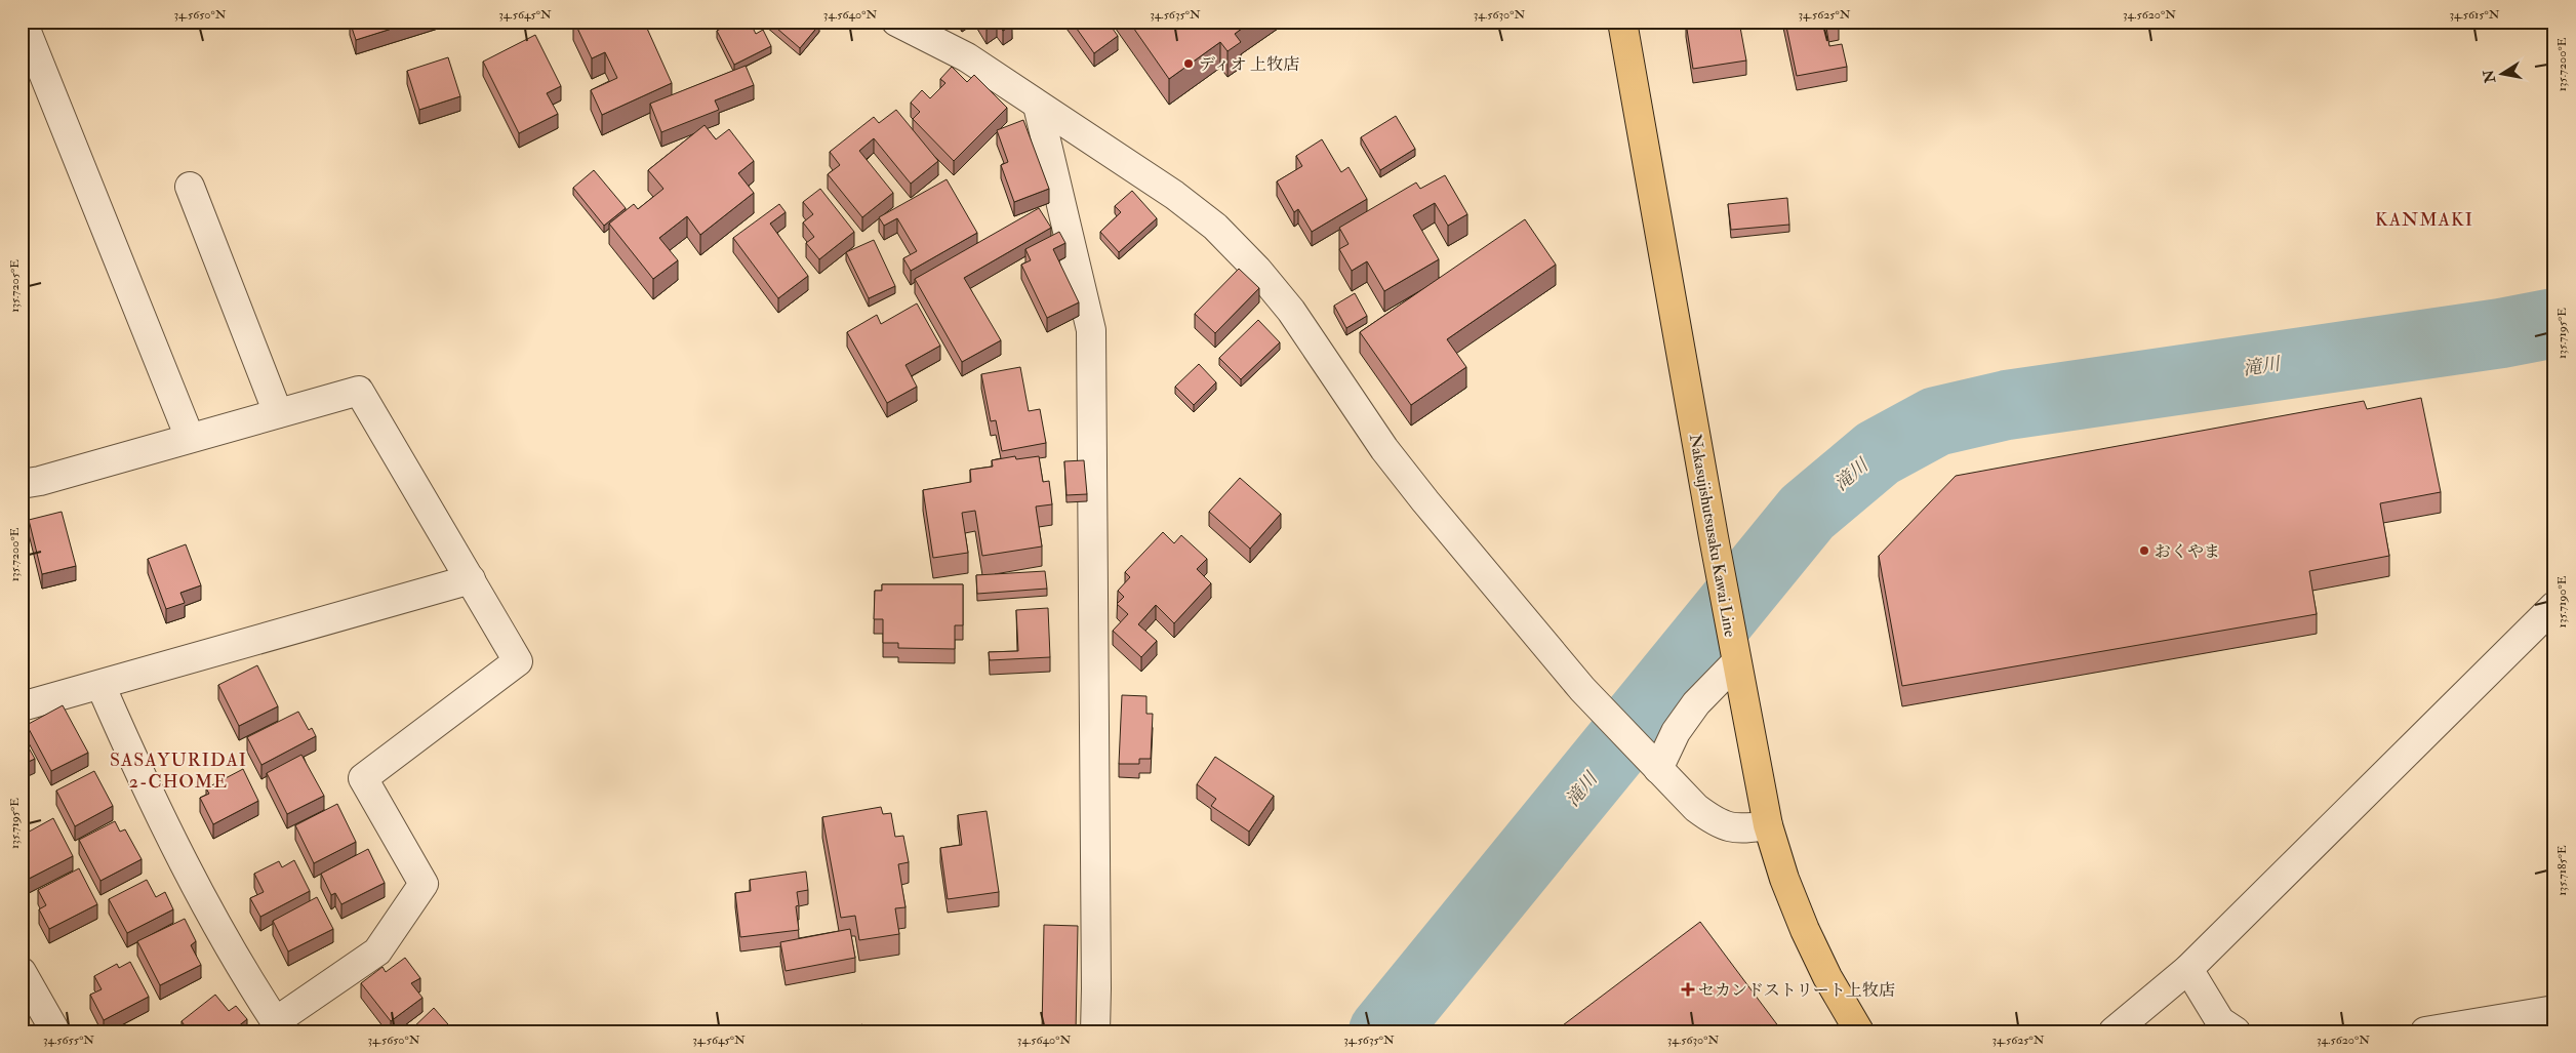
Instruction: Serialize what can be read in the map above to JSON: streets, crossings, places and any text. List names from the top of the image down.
{
  "streets": {
    "main road": ["Nakasujishutsusaku Kawai Line"]
  },
  "districts": ["KANMAKI", "SASAYURIDAI 2-CHOME"],
  "water": ["滝川"],
  "places": {
    "other": ["ディオ 上牧店", "おくやま"],
    "health": ["セカンドストリート上牧店"]
  },
  "north": "left",
  "coordinates": [
    "34.5650°N",
    "34.5645°N",
    "34.5640°N",
    "34.5635°N",
    "34.5630°N",
    "34.5625°N",
    "34.5620°N",
    "34.5615°N",
    "135.7200°E",
    "135.7205°E",
    "135.7195°E",
    "135.7190°E",
    "135.7185°E",
    "34.5655°N"
  ]
}
